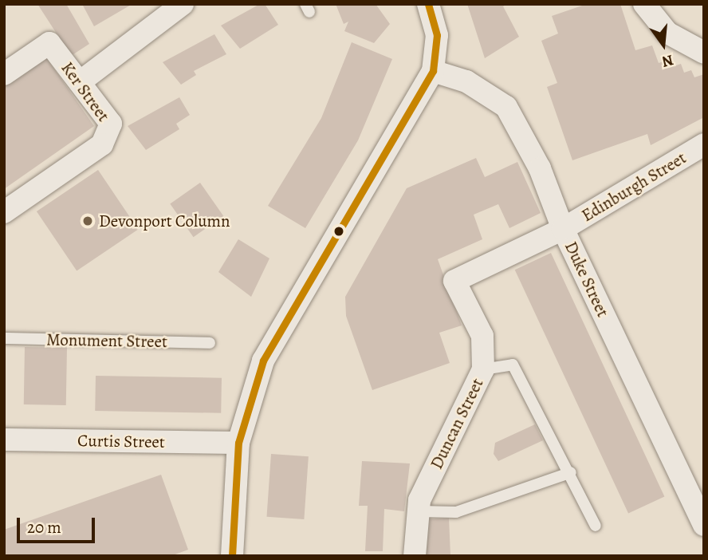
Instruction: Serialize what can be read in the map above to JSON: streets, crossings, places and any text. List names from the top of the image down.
{
  "streets": {
    "street": [
      "Ker Street",
      "Edinburgh Street",
      "Duke Street",
      "Duncan Street",
      "Curtis Street"
    ],
    "lane": ["Monument Street"]
  },
  "crossings": [
    ["Edinburgh Street", "Duke Street"],
    ["Edinburgh Street", "Duncan Street"],
    ["Duke Street", "Duncan Street"]
  ],
  "places": ["Devonport Column"],
  "scale_bar": "20 m",
  "north": "bottom"
}
